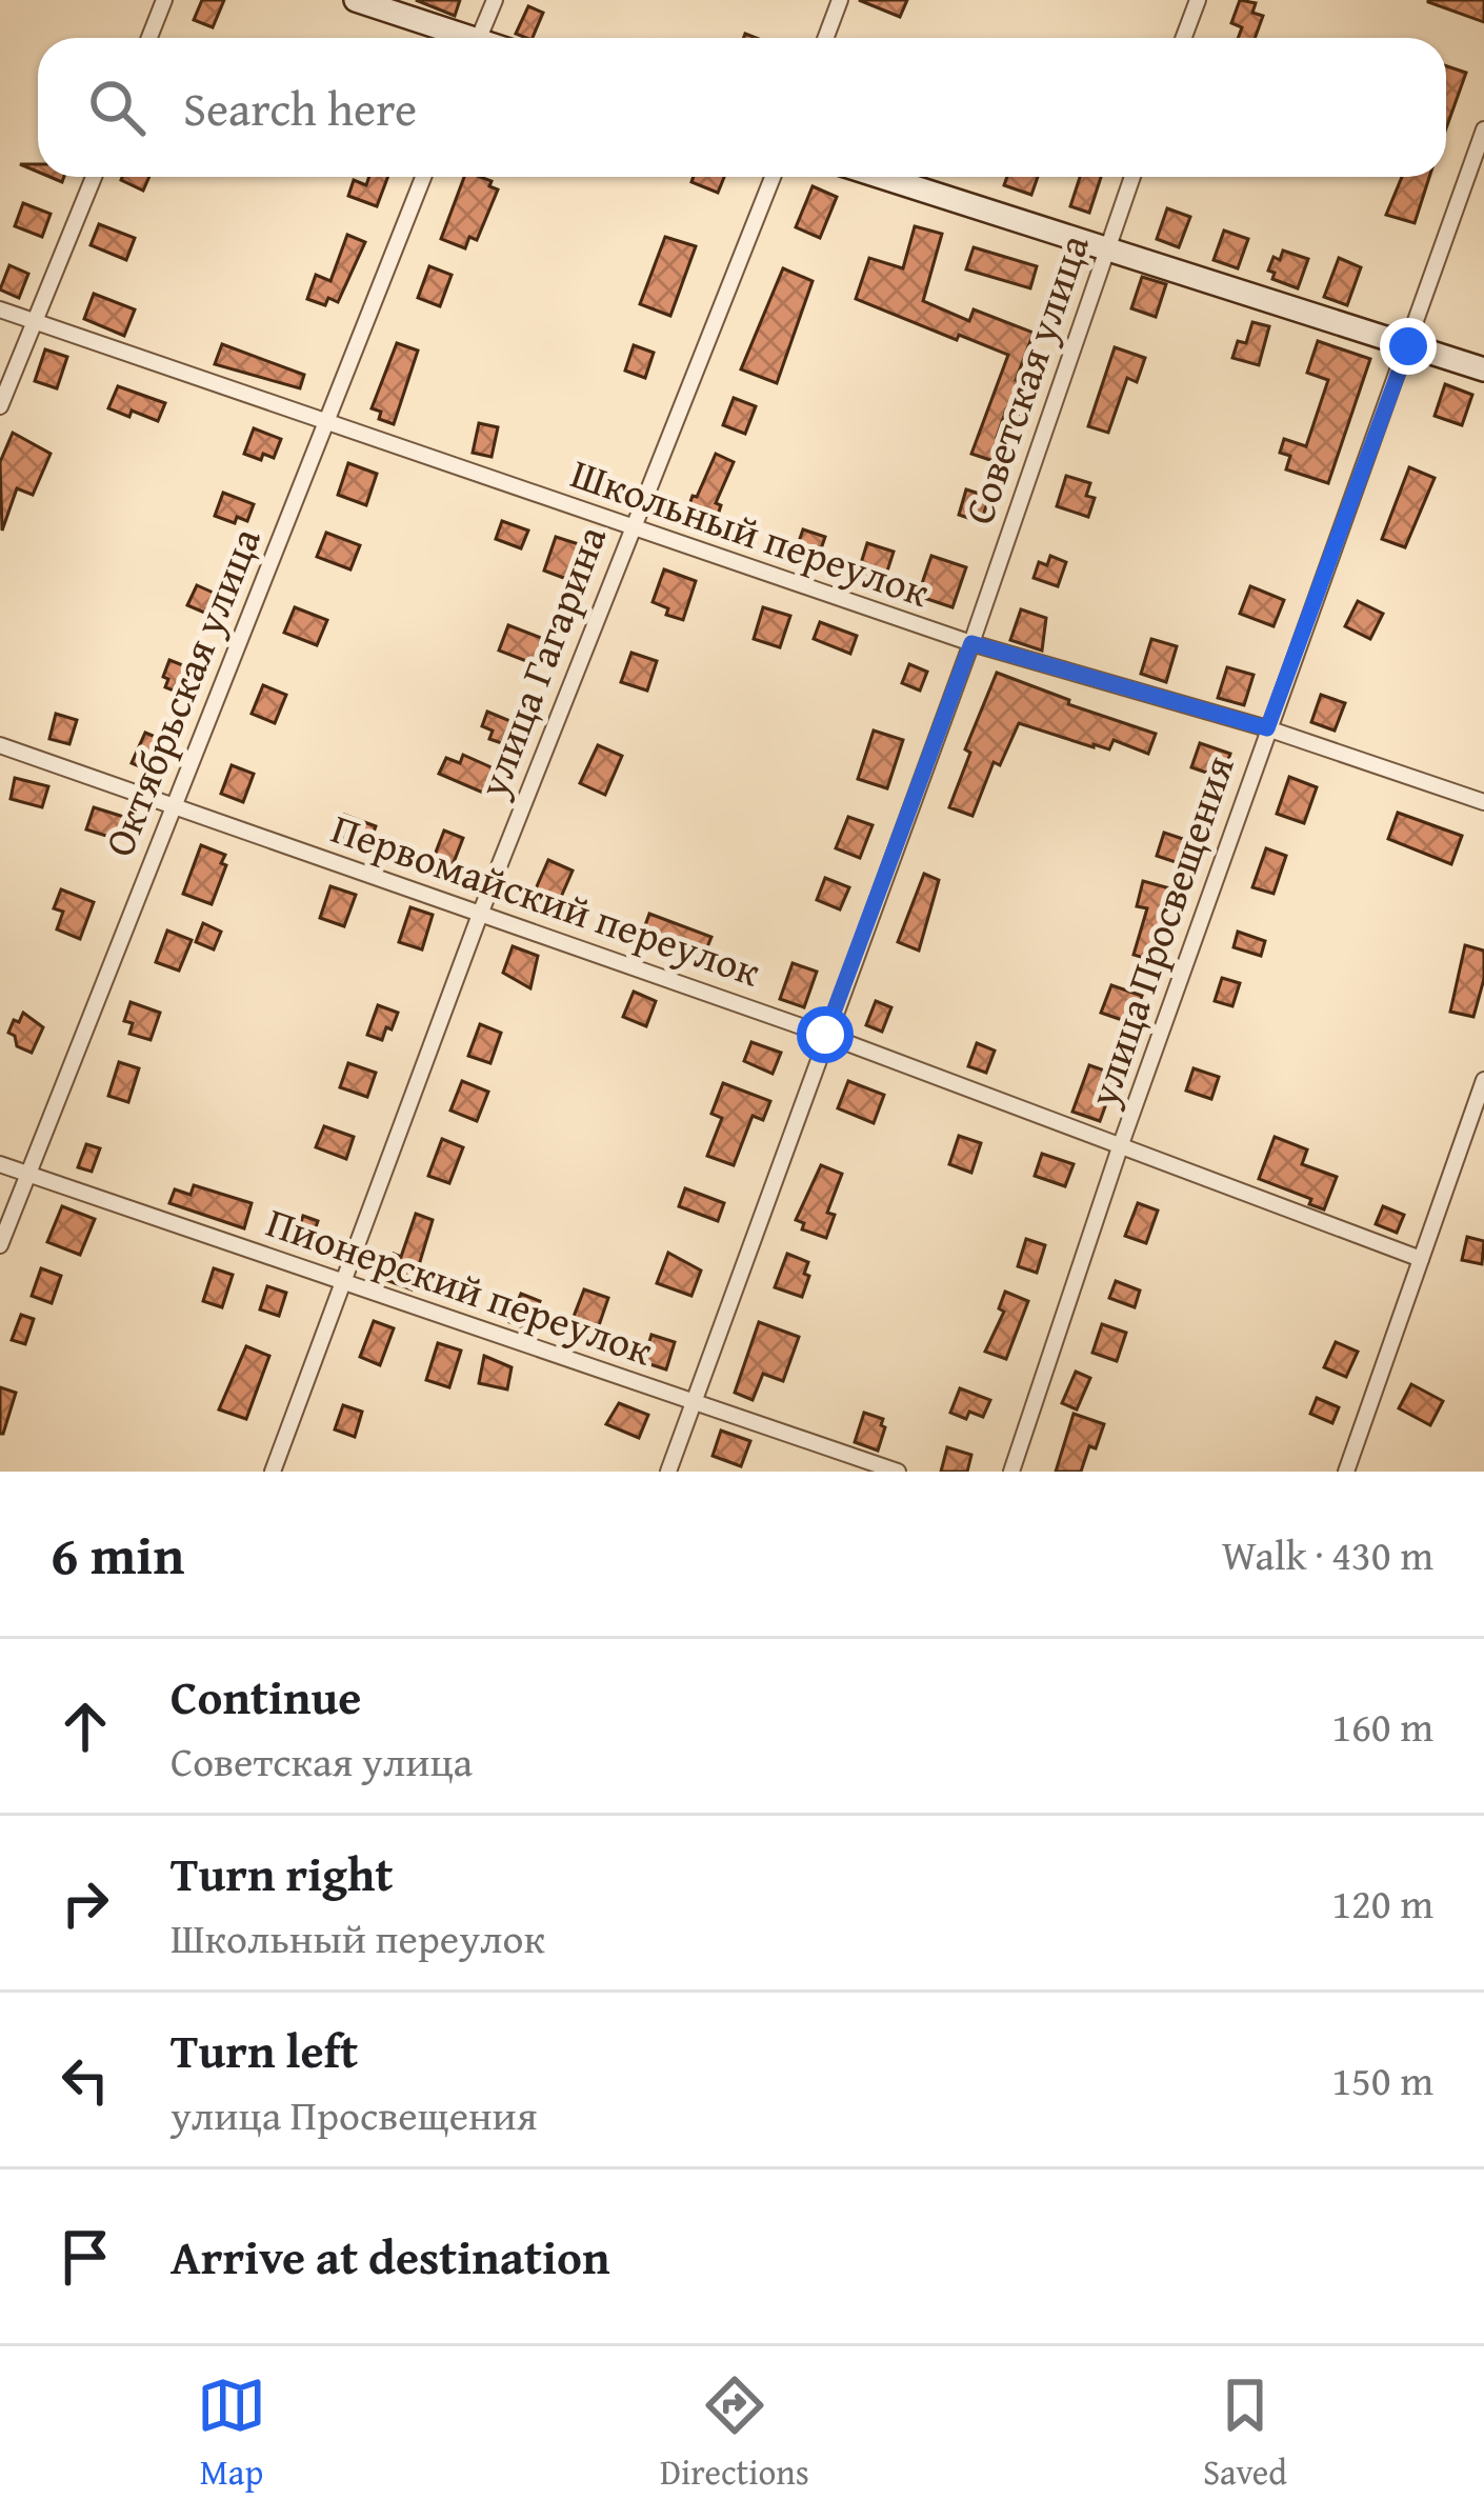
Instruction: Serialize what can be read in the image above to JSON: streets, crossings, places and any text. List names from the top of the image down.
{
  "streets": {
    "street": [
      "Советская улица",
      "Школьный переулок",
      "улица Гагарина",
      "Октябрьская улица",
      "Первомайский переулок",
      "улица Просвещения",
      "Пионерский переулок"
    ]
  },
  "crossings": [
    ["Советская улица", "Школьный переулок"],
    ["Советская улица", "Первомайский переулок"],
    ["Советская улица", "Пионерский переулок"],
    ["Школьный переулок", "улица Гагарина"],
    ["Школьный переулок", "Октябрьская улица"],
    ["Школьный переулок", "улица Просвещения"],
    ["улица Гагарина", "Первомайский переулок"],
    ["улица Гагарина", "Пионерский переулок"],
    ["Октябрьская улица", "Первомайский переулок"],
    ["Октябрьская улица", "Пионерский переулок"],
    ["Первомайский переулок", "улица Просвещения"]
  ],
  "page": {
    "search": "Search here",
    "heading": ["6 min", "Walk · 430 m"],
    "list": [
      ["Continue", "Советская улица", "160 m"],
      ["Turn right", "Школьный переулок", "120 m"],
      ["Turn left", "улица Просвещения", "150 m"],
      "Arrive at destination"
    ],
    "nav": ["Map", "Directions", "Saved"]
  }
}
